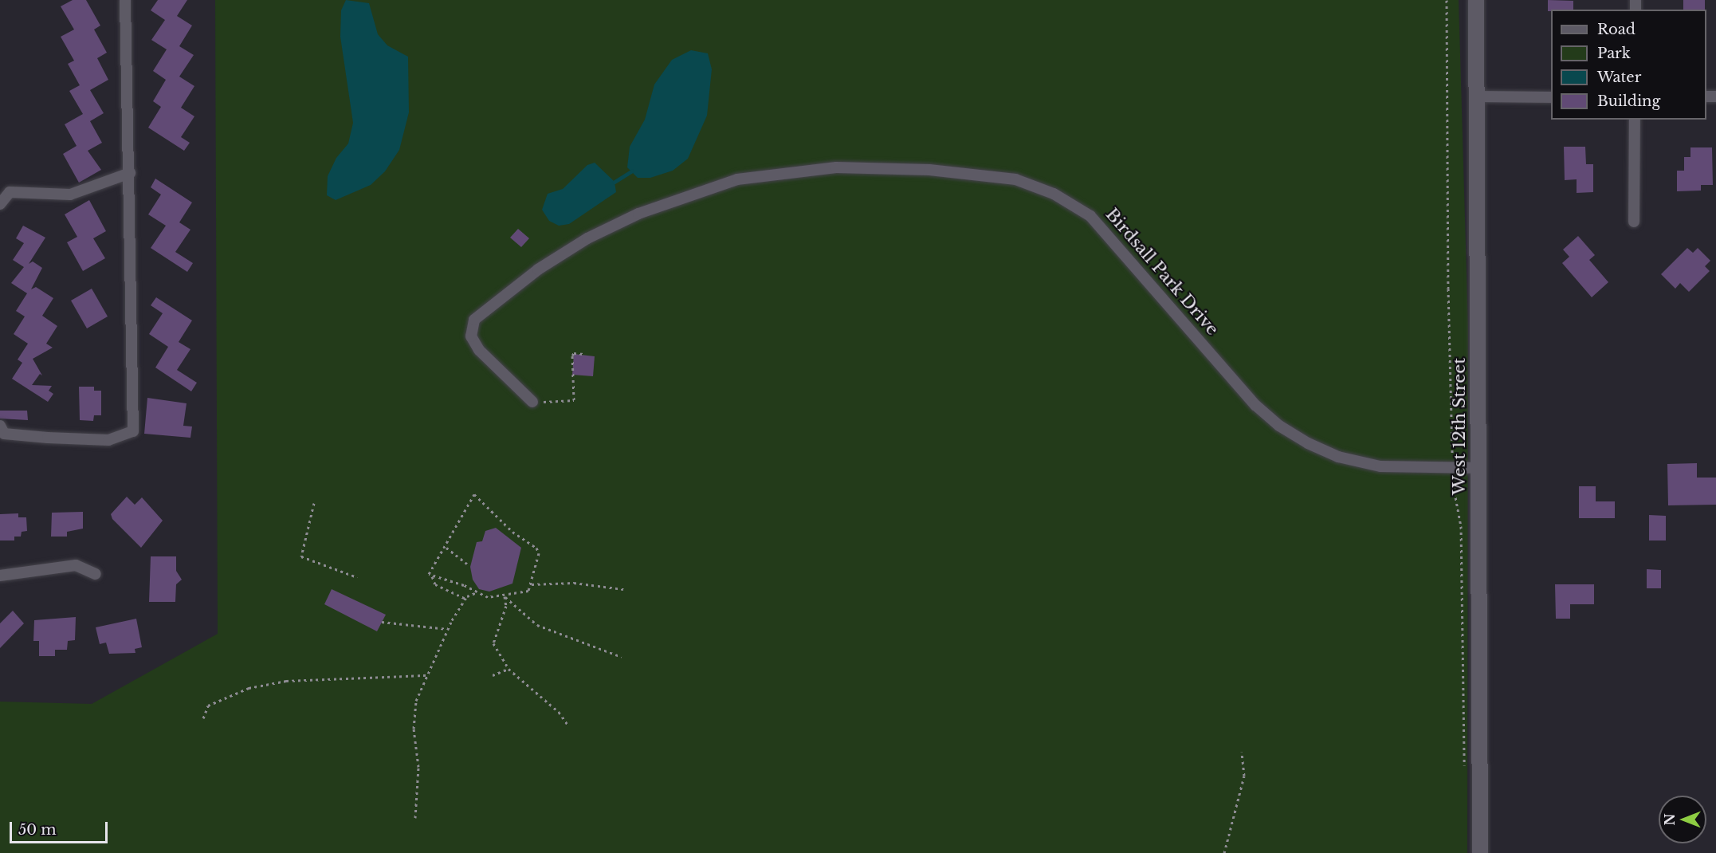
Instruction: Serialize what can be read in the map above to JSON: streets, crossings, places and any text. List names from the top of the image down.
{
  "streets": {
    "main road": ["West 12th Street"],
    "street": ["Birdsall Park Drive"]
  },
  "crossings": [
    ["Birdsall Park Drive", "West 12th Street"]
  ],
  "legend": [
    "Road",
    "Park",
    "Water",
    "Building"
  ],
  "scale_bar": "50 m",
  "north": "left"
}
